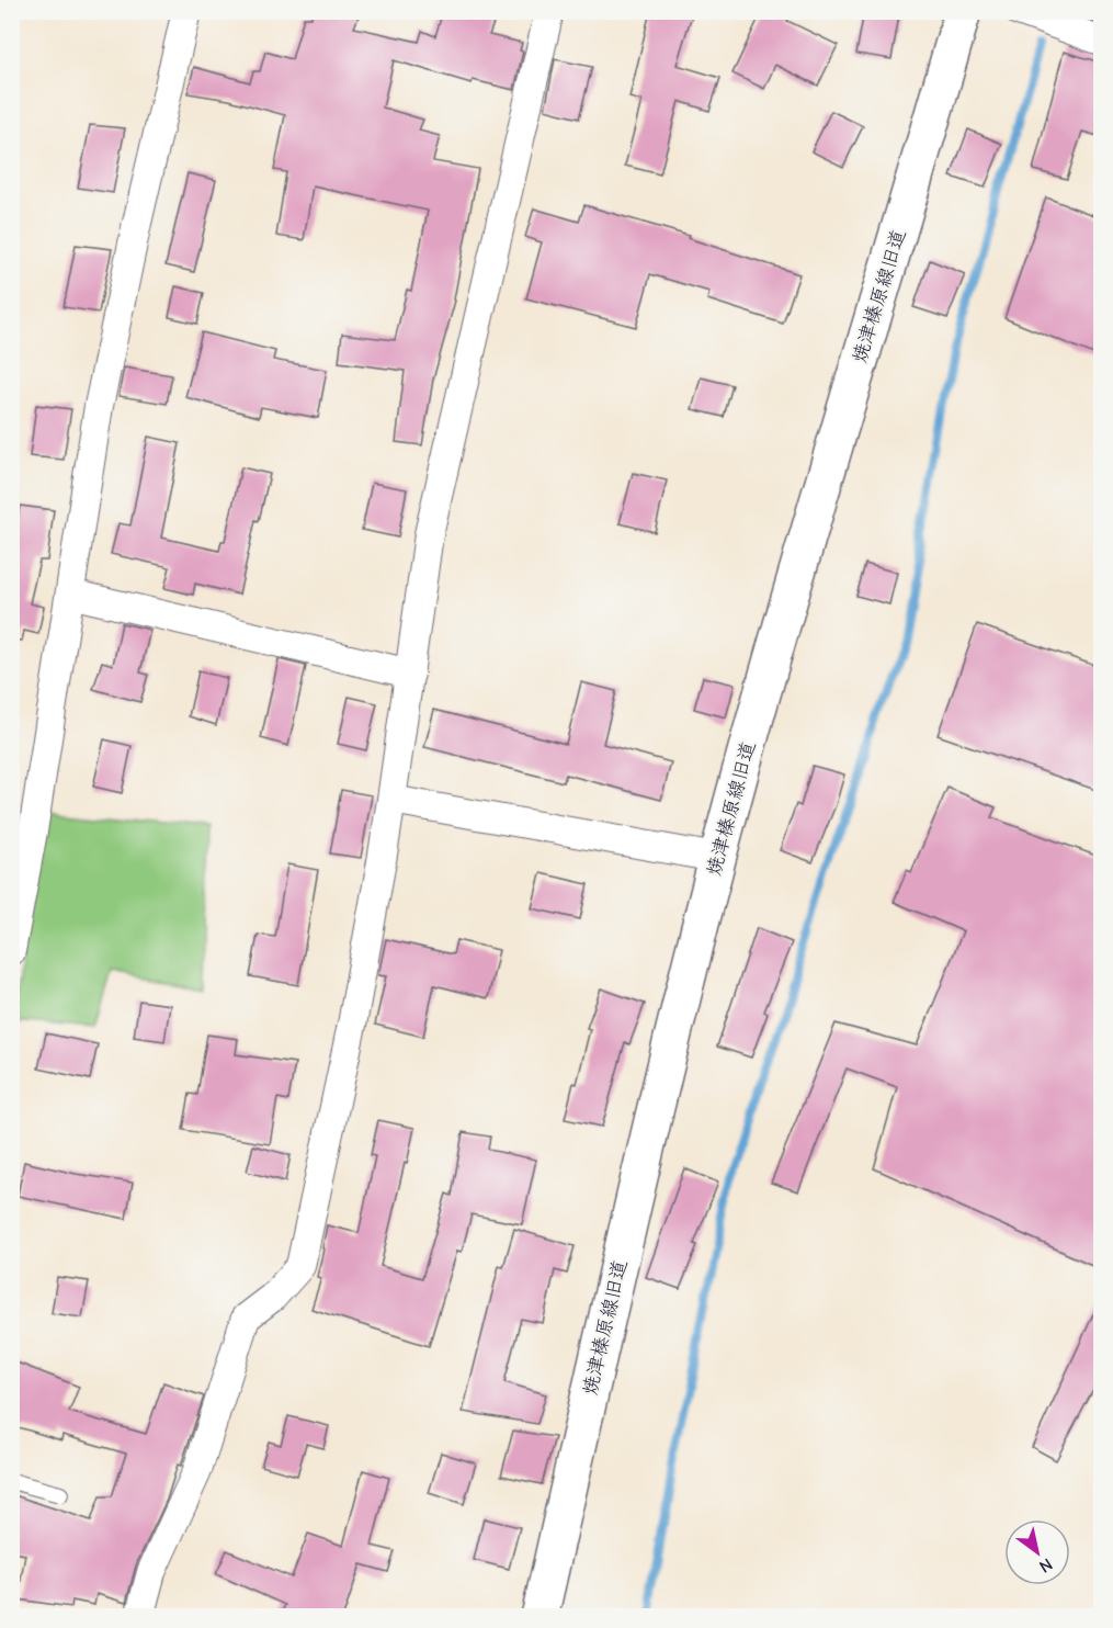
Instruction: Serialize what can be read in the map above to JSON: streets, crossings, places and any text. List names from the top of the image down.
{
  "streets": {
    "street": ["焼津榛原線旧道"]
  },
  "north": "bottom right"
}
